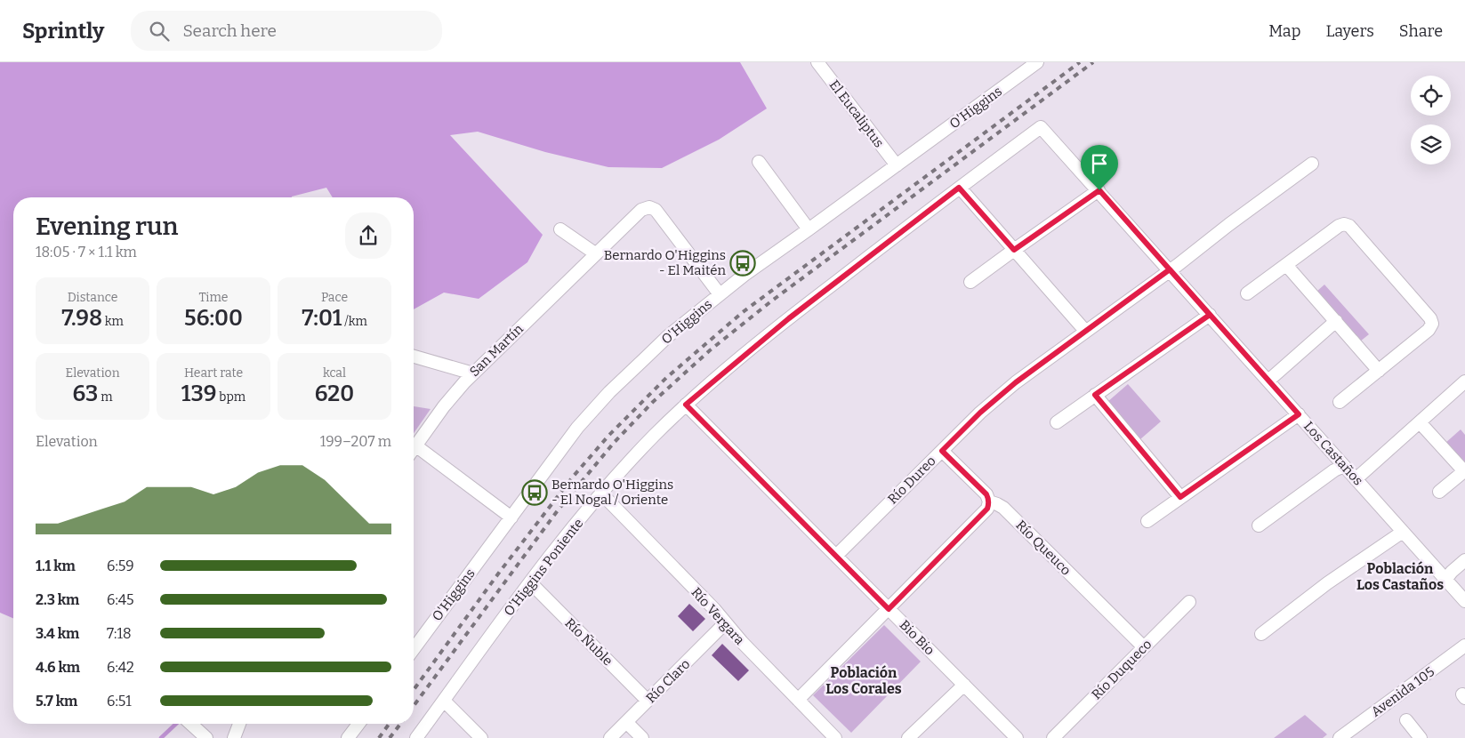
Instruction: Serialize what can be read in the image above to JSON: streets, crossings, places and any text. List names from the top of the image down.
{
  "streets": {
    "street": [
      "O'Higgins",
      "El Eucaliptus",
      "San Martín",
      "Los Castaños",
      "Río Dureo",
      "Río Queuco",
      "O'Higgins Poniente",
      "Río Vergara",
      "Bio Bio",
      "Río Ñuble",
      "Río Duqueco",
      "Río Claro",
      "Avenida 105"
    ]
  },
  "crossings": [
    ["O'Higgins", "El Eucaliptus"],
    ["O'Higgins", "San Martín"],
    ["Los Castaños", "Río Dureo"],
    ["Los Castaños", "O'Higgins Poniente"],
    ["Río Dureo", "Río Queuco"],
    ["Río Dureo", "Bio Bio"],
    ["Río Queuco", "Río Duqueco"],
    ["O'Higgins Poniente", "Río Vergara"],
    ["O'Higgins Poniente", "Bio Bio"],
    ["O'Higgins Poniente", "Río Ñuble"],
    ["Río Vergara", "Río Claro"],
    ["Río Ñuble", "Río Claro"]
  ],
  "districts": ["Población Los Castaños", "Población Los Corales"],
  "places": {
    "bus stop": ["Bernardo O'Higgins - El Maitén", "Bernardo O'Higgins - El Nogal / Oriente"]
  },
  "page": {
    "header": "Sprintly",
    "search": "Search here",
    "nav": ["Map", "Layers", "Share"],
    "heading": ["Evening run", "18:05 · 7 × 1.1 km"],
    "stats": [
      ["Distance", "7.98 km"],
      ["Time", "56:00"],
      ["Pace", "7:01 /km"],
      ["Elevation", "63 m"],
      ["Heart rate", "139 bpm"],
      ["kcal", "620"]
    ],
    "chart": ["Elevation", "199–207 m"],
    "list": [
      {
        "name": "1.1 km",
        "note": "6:59"
      },
      {
        "name": "2.3 km",
        "note": "6:45"
      },
      {
        "name": "3.4 km",
        "note": "7:18"
      },
      {
        "name": "4.6 km",
        "note": "6:42"
      },
      {
        "name": "5.7 km",
        "note": "6:51"
      }
    ]
  }
}
